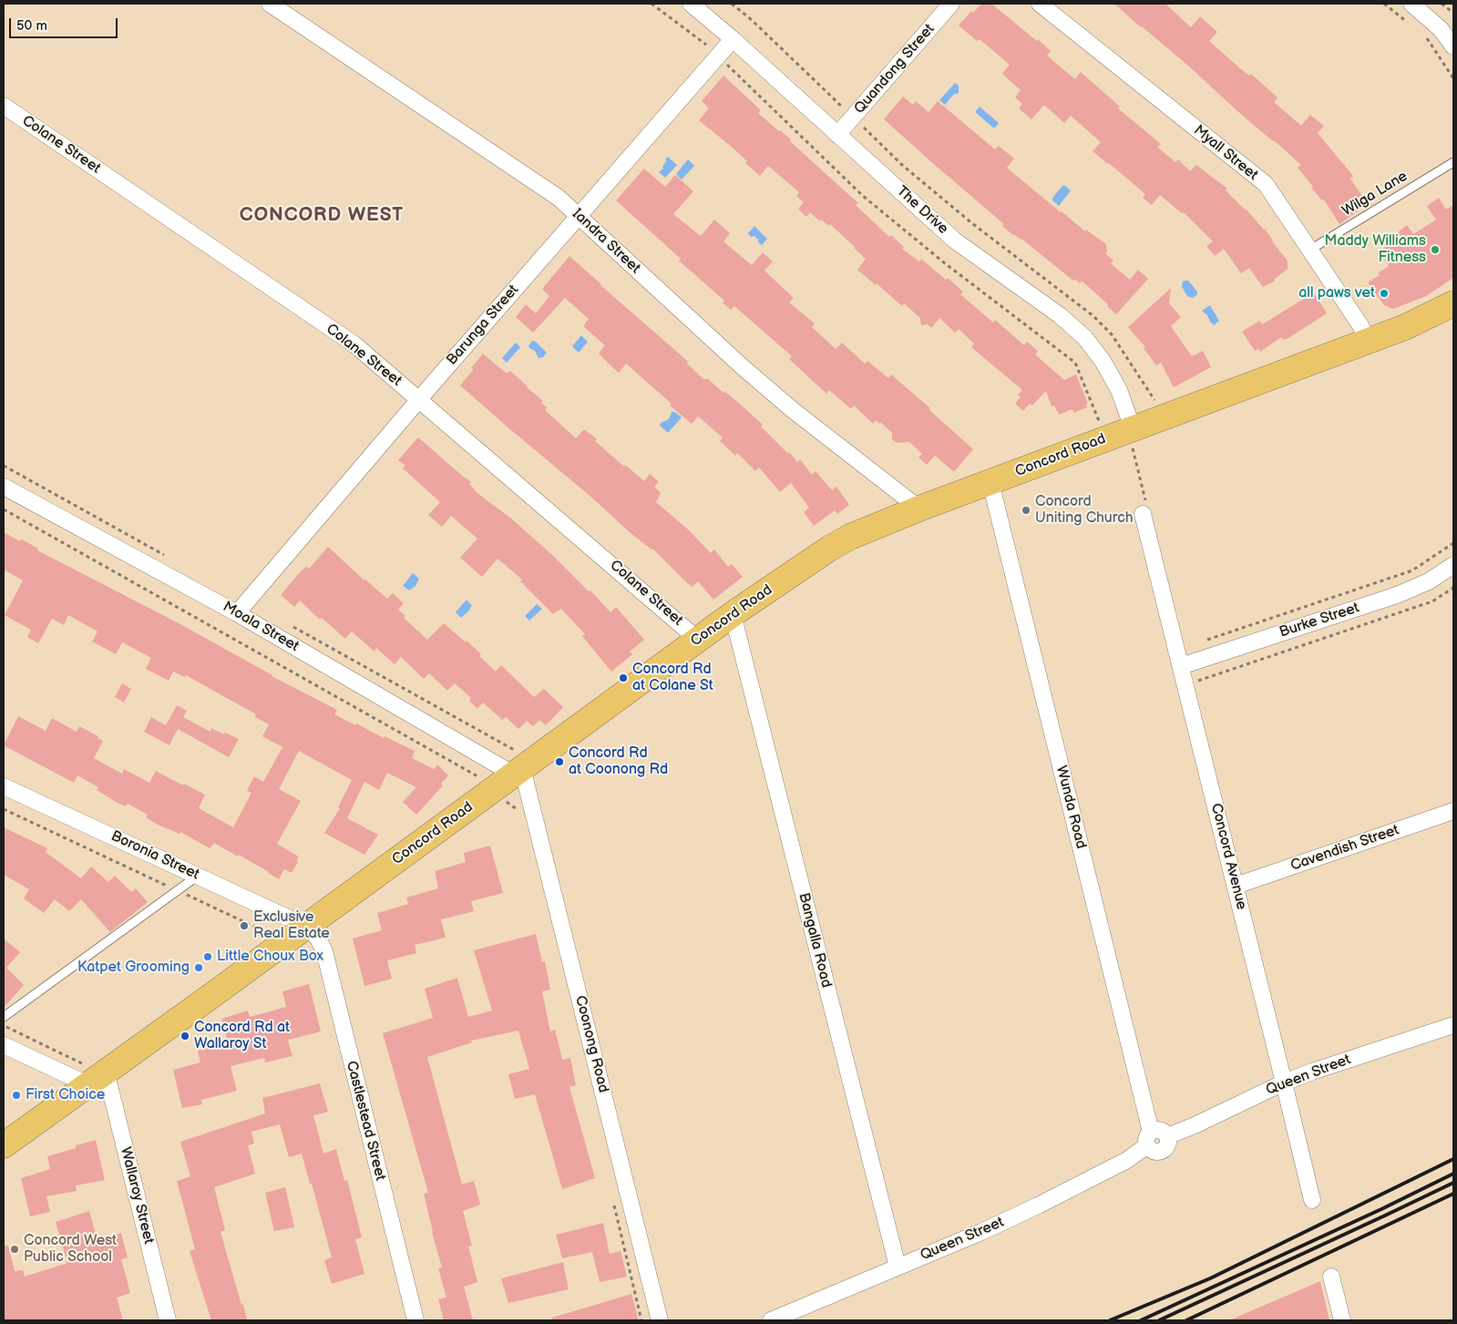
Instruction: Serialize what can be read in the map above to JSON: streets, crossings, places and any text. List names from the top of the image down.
{
  "streets": {
    "main road": ["Concord Road"],
    "street": [
      "Quandong Street",
      "Colane Street",
      "Myall Street",
      "The Drive",
      "Iandra Street",
      "Barunga Street",
      "Burke Street",
      "Moala Street",
      "Wunda Road",
      "Cavendish Street",
      "Boronia Street",
      "Concord Avenue",
      "Bangalla Road",
      "Coonong Road",
      "Queen Street",
      "Castlestead Street",
      "Wallaroy Street"
    ],
    "lane": ["Wilga Lane"]
  },
  "crossings": [
    ["Quandong Street", "The Drive"],
    ["Colane Street", "Barunga Street"],
    ["Colane Street", "Concord Road"],
    ["Myall Street", "Wilga Lane"],
    ["Myall Street", "Concord Road"],
    ["The Drive", "Barunga Street"],
    ["The Drive", "Concord Road"],
    ["Iandra Street", "Barunga Street"],
    ["Iandra Street", "Concord Road"],
    ["Barunga Street", "Moala Street"],
    ["Concord Road", "Moala Street"],
    ["Concord Road", "Wunda Road"],
    ["Concord Road", "Boronia Street"],
    ["Concord Road", "Bangalla Road"],
    ["Concord Road", "Coonong Road"],
    ["Concord Road", "Castlestead Street"],
    ["Concord Road", "Wallaroy Street"],
    ["Burke Street", "Concord Avenue"],
    ["Moala Street", "Coonong Road"],
    ["Wunda Road", "Queen Street"],
    ["Cavendish Street", "Concord Avenue"],
    ["Boronia Street", "Castlestead Street"],
    ["Concord Avenue", "Queen Street"],
    ["Bangalla Road", "Queen Street"]
  ],
  "districts": ["CONCORD WEST"],
  "places": [
    "Maddy Williams Fitness",
    "all paws vet",
    "Concord Uniting Church",
    "Concord Rd at Colane St",
    "Concord Rd at Coonong Rd",
    "Exclusive Real Estate",
    "Little Choux Box",
    "Katpet Grooming",
    "Concord Rd at Wallaroy St",
    "First Choice",
    "Concord West Public School"
  ],
  "scale_bar": "50 m"
}
